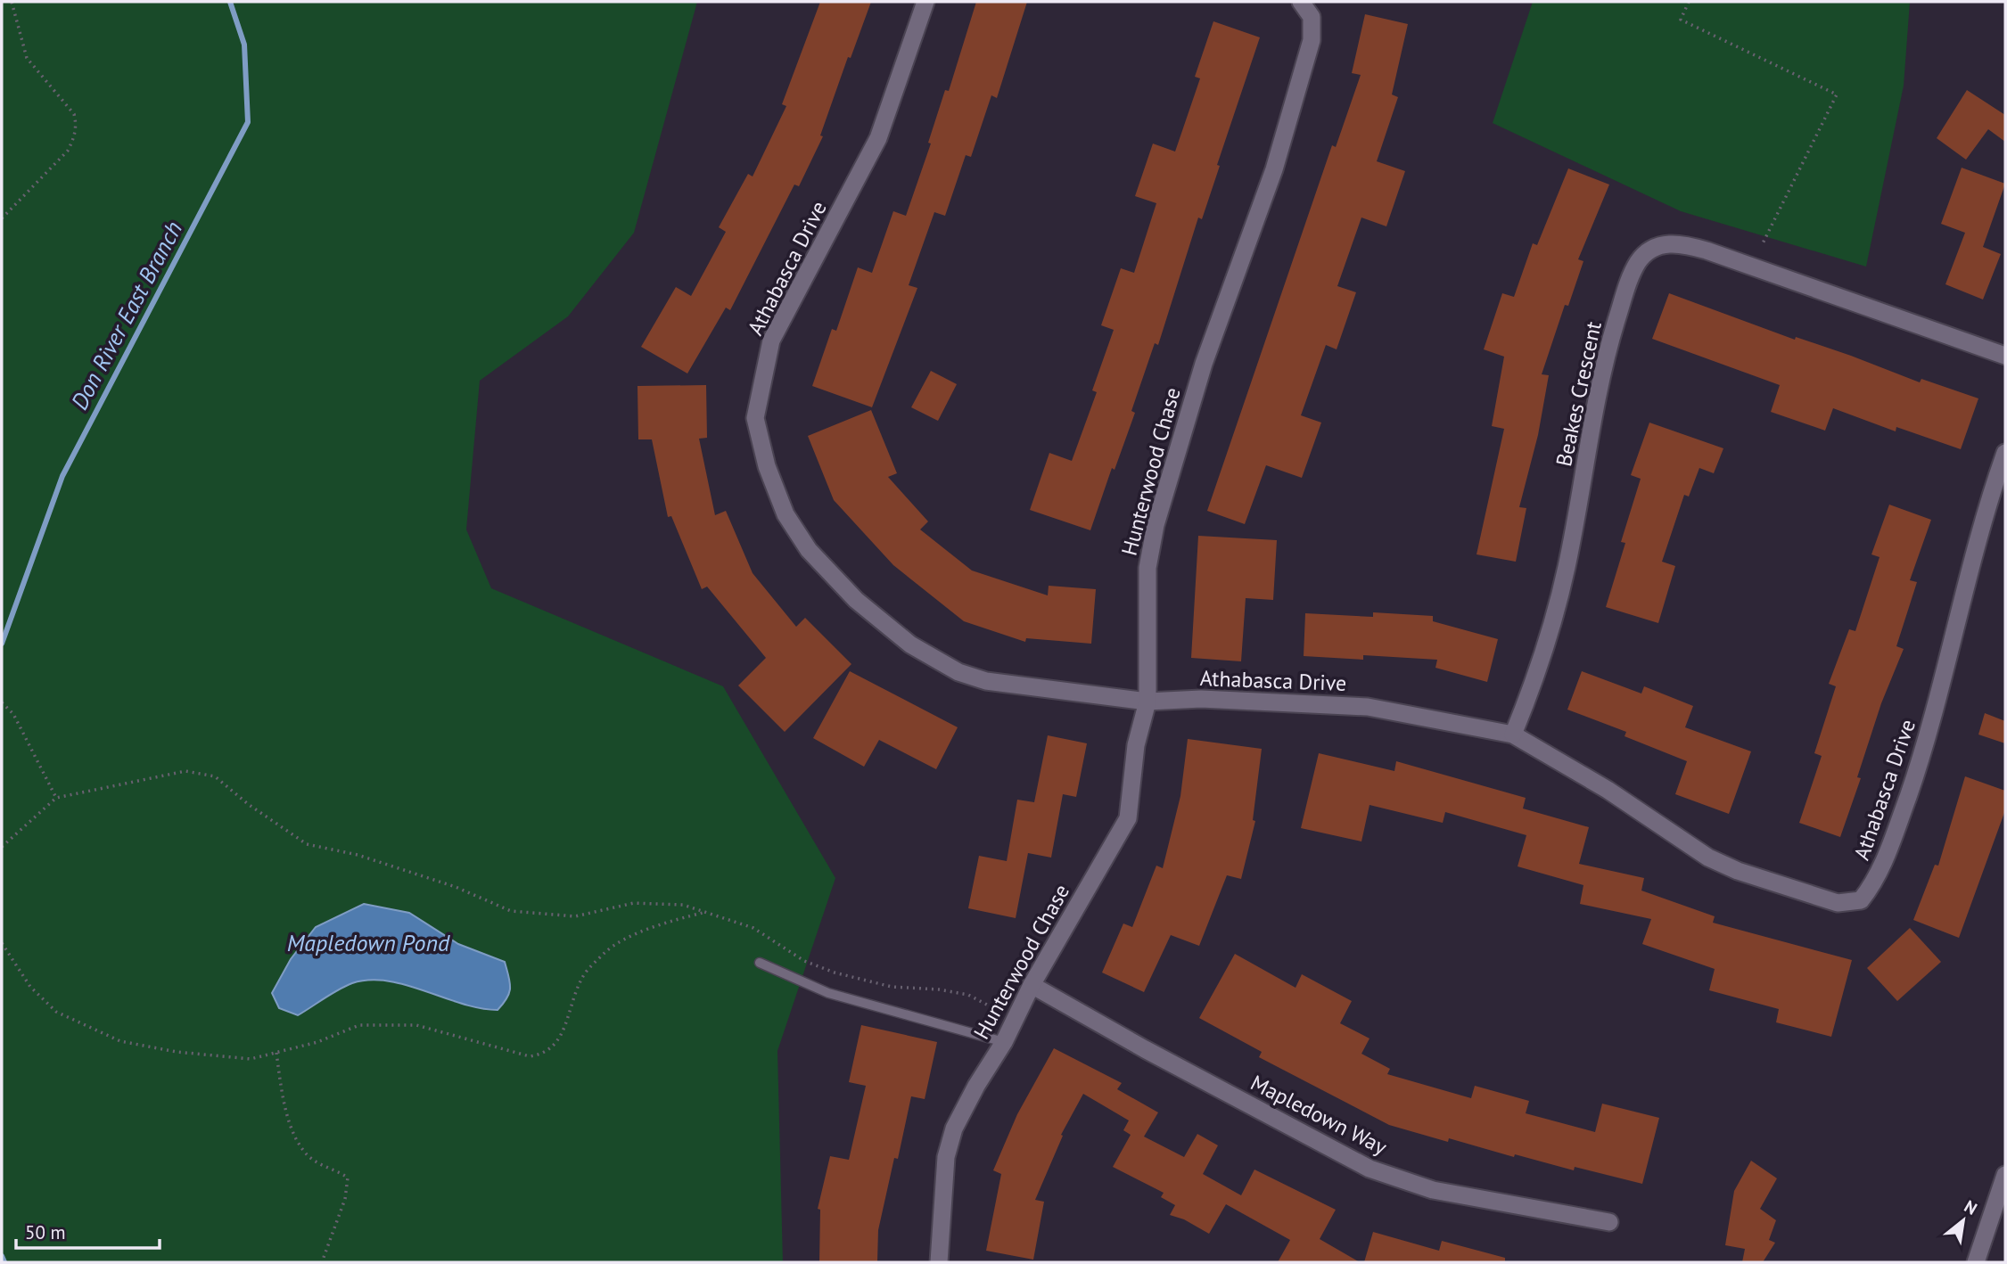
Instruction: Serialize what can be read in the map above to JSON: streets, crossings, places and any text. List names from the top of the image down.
{
  "streets": {
    "street": [
      "Athabasca Drive",
      "Beakes Crescent",
      "Hunterwood Chase",
      "Mapledown Way"
    ]
  },
  "crossings": [
    ["Athabasca Drive", "Beakes Crescent"],
    ["Athabasca Drive", "Hunterwood Chase"],
    ["Hunterwood Chase", "Mapledown Way"]
  ],
  "water": ["Don River East Branch", "Mapledown Pond"],
  "scale_bar": "50 m",
  "north": "top right"
}
